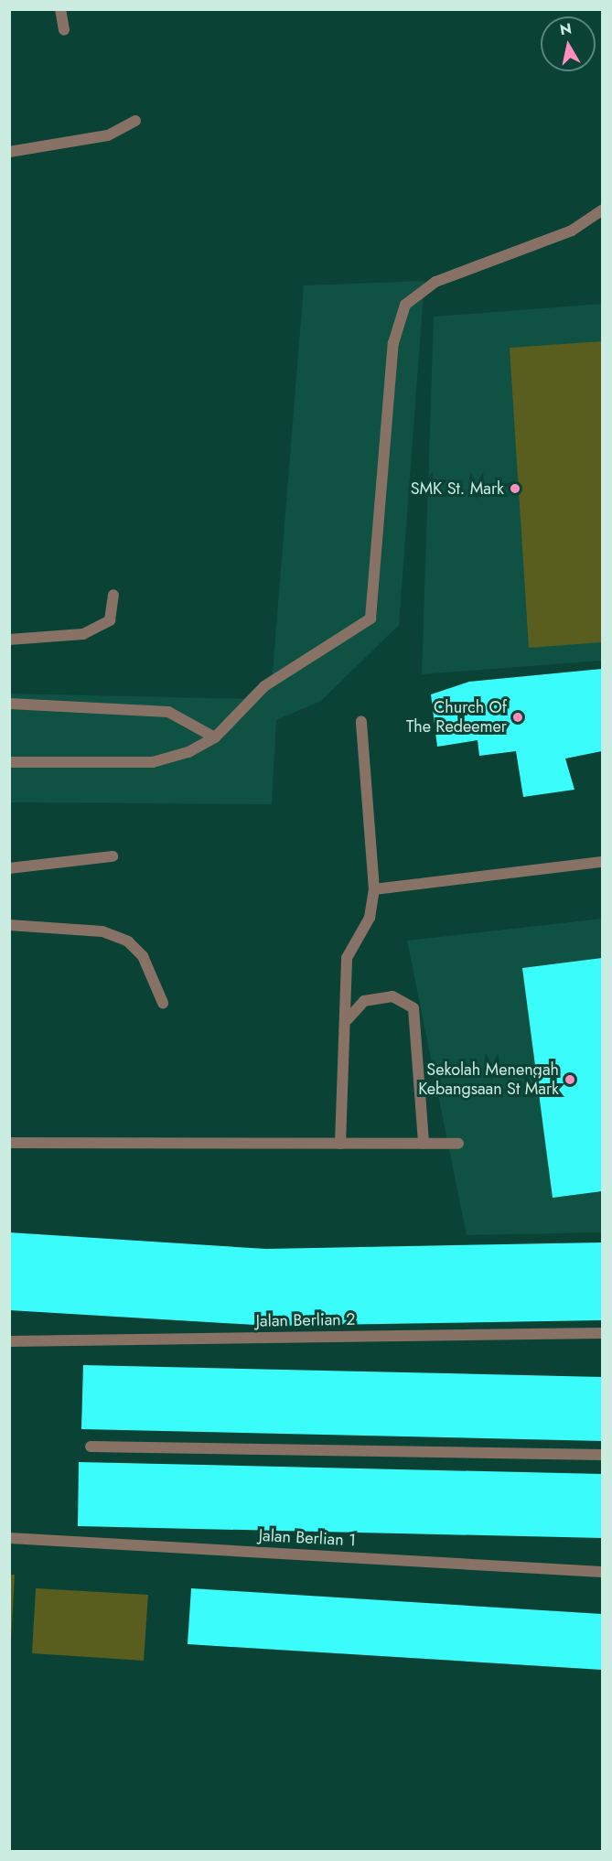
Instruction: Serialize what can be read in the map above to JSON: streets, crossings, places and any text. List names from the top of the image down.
{
  "streets": {
    "street": ["Jalan Berlian 2", "Jalan Berlian 1"]
  },
  "places": ["SMK St. Mark", "Church Of The Redeemer", "Sekolah Menengah Kebangsaan St Mark"],
  "north": "top"
}
